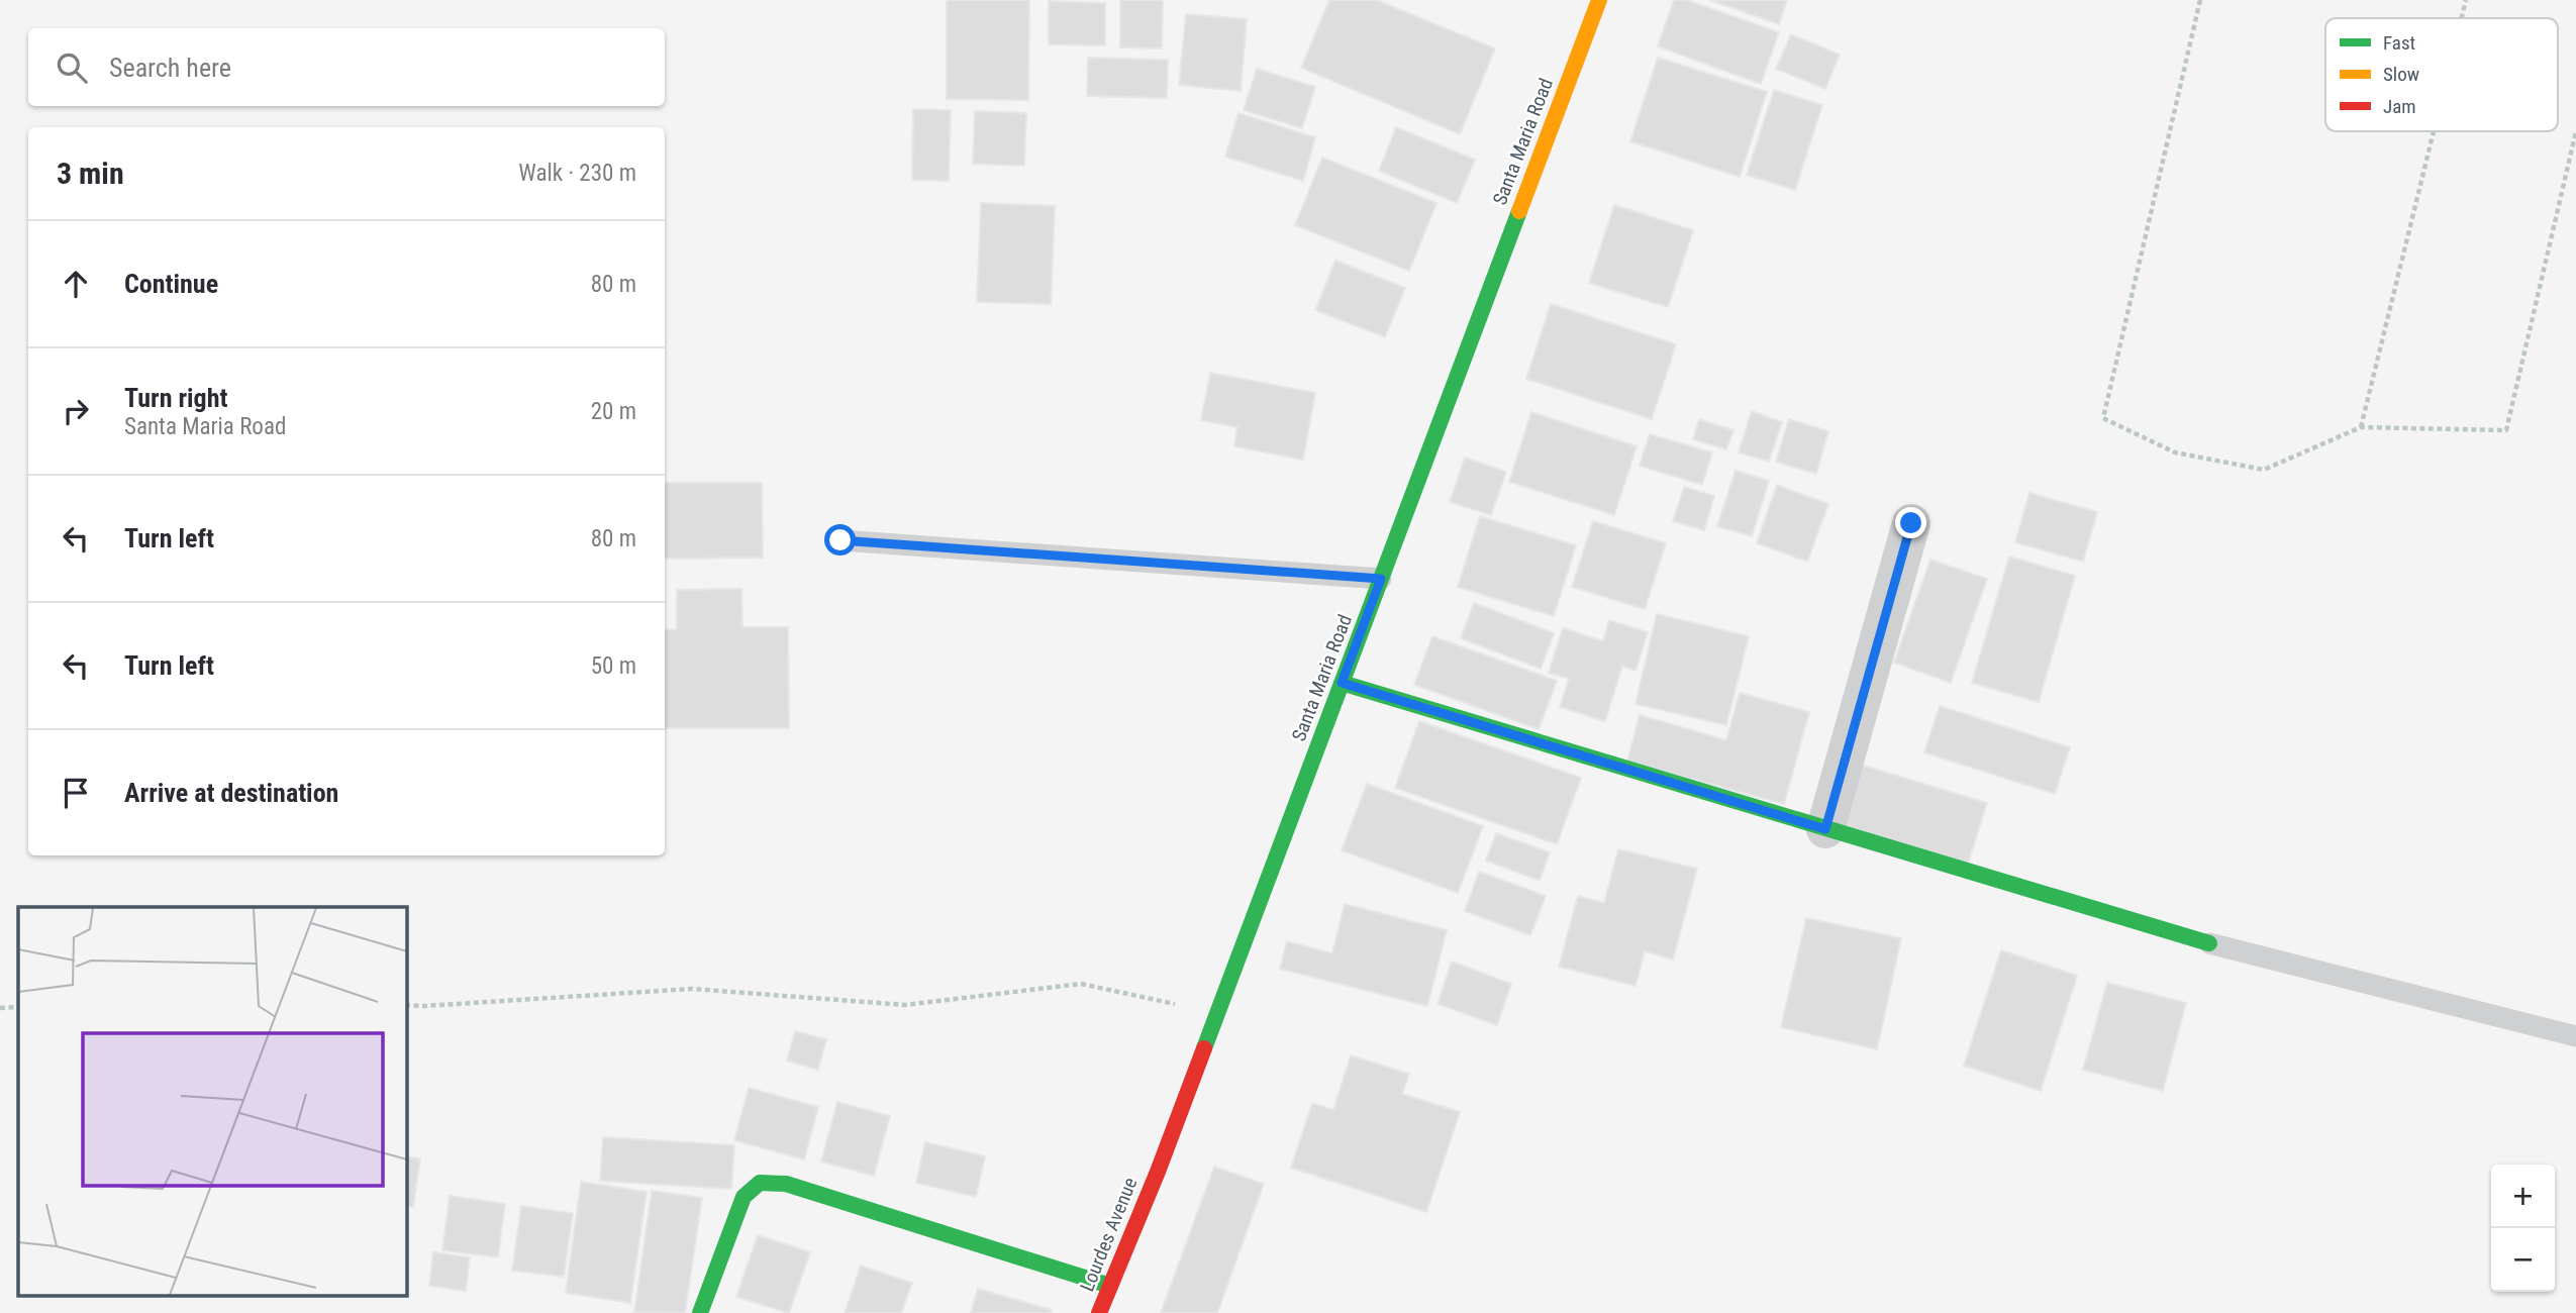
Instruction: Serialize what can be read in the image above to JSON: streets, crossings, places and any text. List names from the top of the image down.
{
  "streets": {
    "main road": ["Santa Maria Road", "Lourdes Avenue"]
  },
  "crossings": [
    ["Santa Maria Road", "Lourdes Avenue"]
  ],
  "legend": ["Fast", "Slow", "Jam"],
  "page": {
    "search": "Search here",
    "heading": ["3 min", "Walk · 230 m"],
    "list": [
      ["Continue", "80 m"],
      ["Turn right", "Santa Maria Road", "20 m"],
      ["Turn left", "80 m"],
      ["Turn left", "50 m"],
      "Arrive at destination"
    ],
    "map_buttons": ["+", "−"]
  }
}
